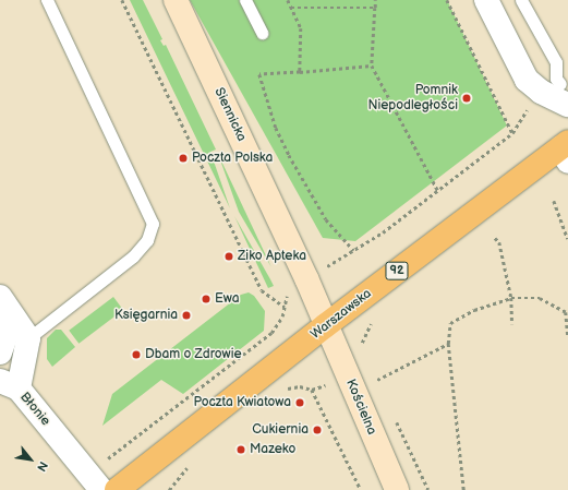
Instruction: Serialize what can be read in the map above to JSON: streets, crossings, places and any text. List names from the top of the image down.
{
  "streets": {
    "main road": [
      "Siennicka",
      "92",
      "Warszawska",
      "Kościelna"
    ],
    "street": ["Błonie"]
  },
  "crossings": [
    ["Siennicka", "Warszawska"],
    ["Siennicka", "Kościelna"],
    ["Warszawska", "Kościelna"]
  ],
  "places": [
    "Pomnik Niepodległości",
    "Poczta Polska",
    "Ziko Apteka",
    "Ewa",
    "Księgarnia",
    "Dbam o Zdrowie",
    "Poczta Kwiatowa",
    "Cukiernia",
    "Mazeko"
  ],
  "north": "bottom right"
}
